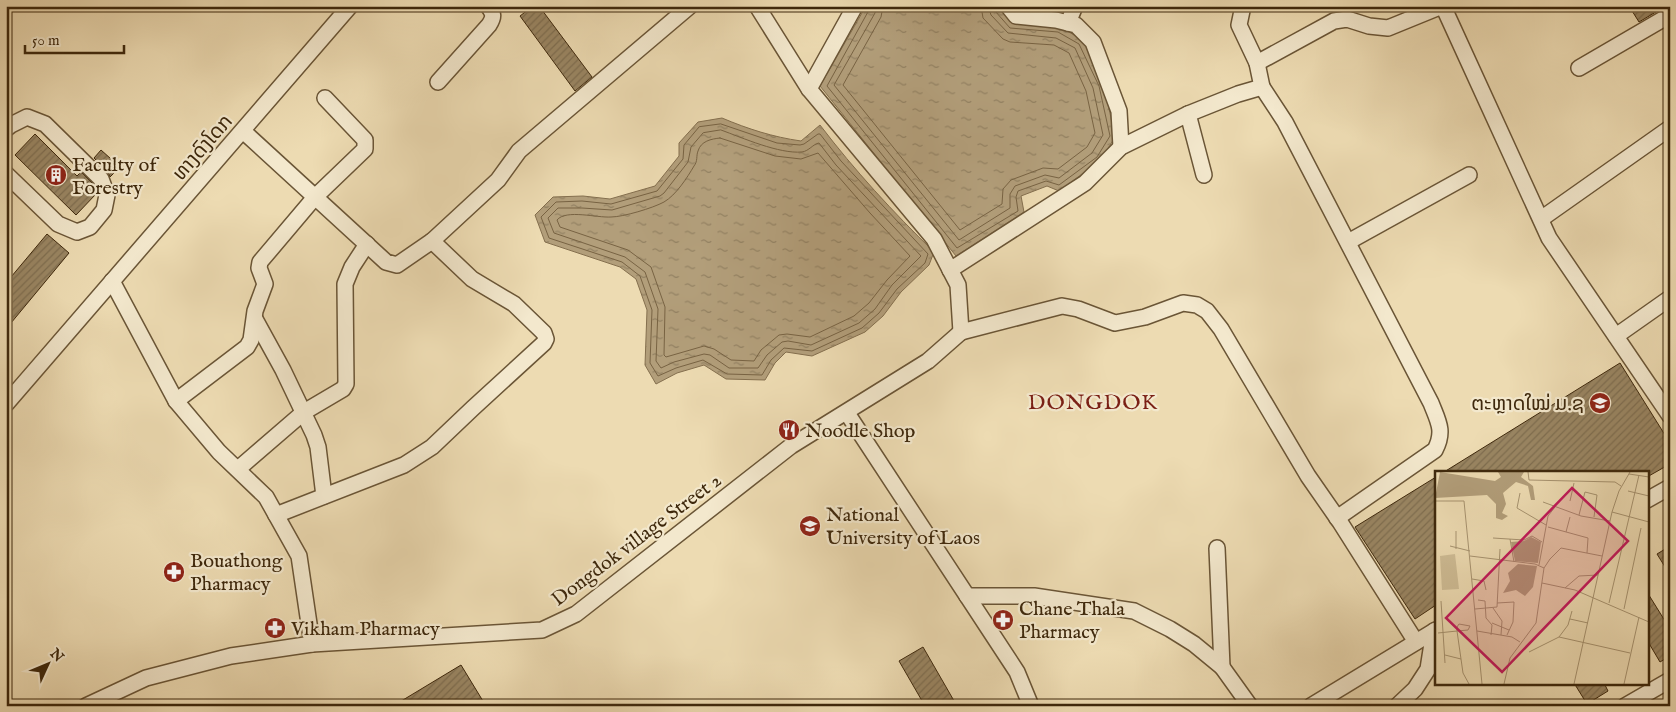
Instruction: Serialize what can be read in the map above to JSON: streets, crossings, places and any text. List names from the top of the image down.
{
  "streets": {
    "street": ["ທາງດົງໂດກ", "Dongdok village Street 2"]
  },
  "districts": ["DONGDOK"],
  "places": {
    "building": ["Faculty of Forestry"],
    "school or university": ["ຕະຫຼາດໃໝ່ ມ.ຊ", "National University of Laos"],
    "restaurant": ["Noodle Shop"],
    "pharmacy": ["Bouathong Pharmacy", "Chane Thala Pharmacy", "Vikham Pharmacy"]
  },
  "scale_bar": "50 m",
  "north": "top right"
}
